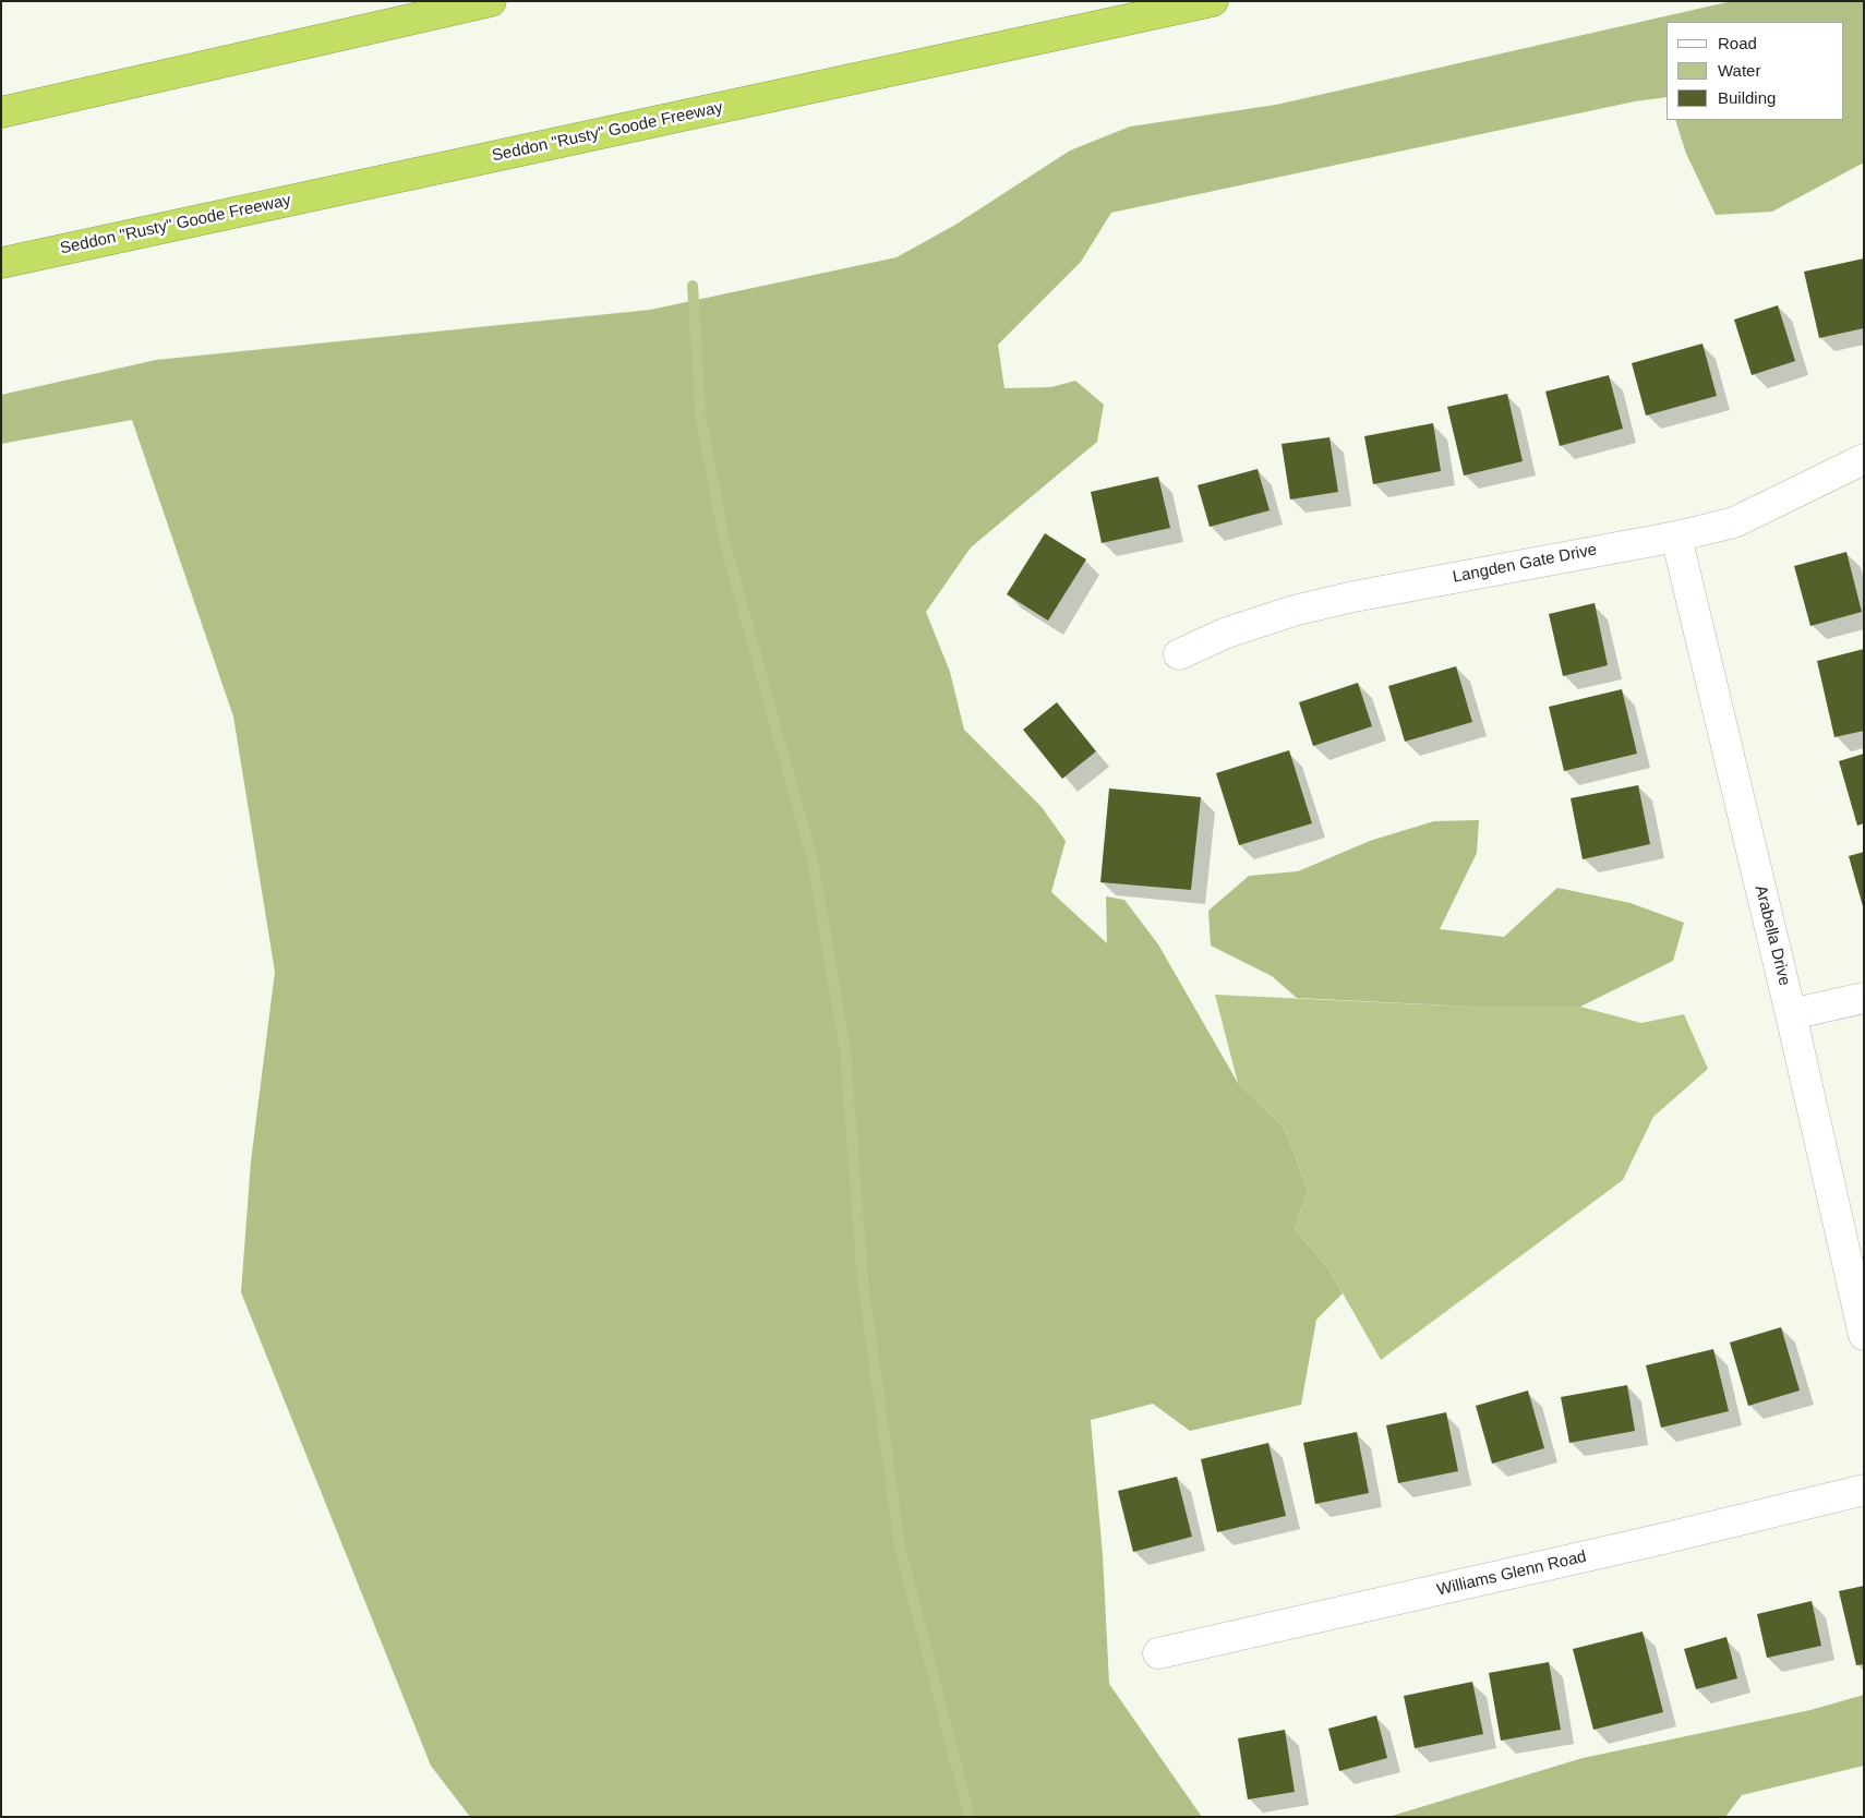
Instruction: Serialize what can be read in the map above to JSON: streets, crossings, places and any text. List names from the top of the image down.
{
  "streets": {
    "highway": ["Seddon \"Rusty\" Goode Freeway"],
    "street": ["Langden Gate Drive", "Arabella Drive", "Williams Glenn Road"]
  },
  "crossings": [
    ["Langden Gate Drive", "Arabella Drive"]
  ],
  "legend": ["Road", "Water", "Building"]
}
